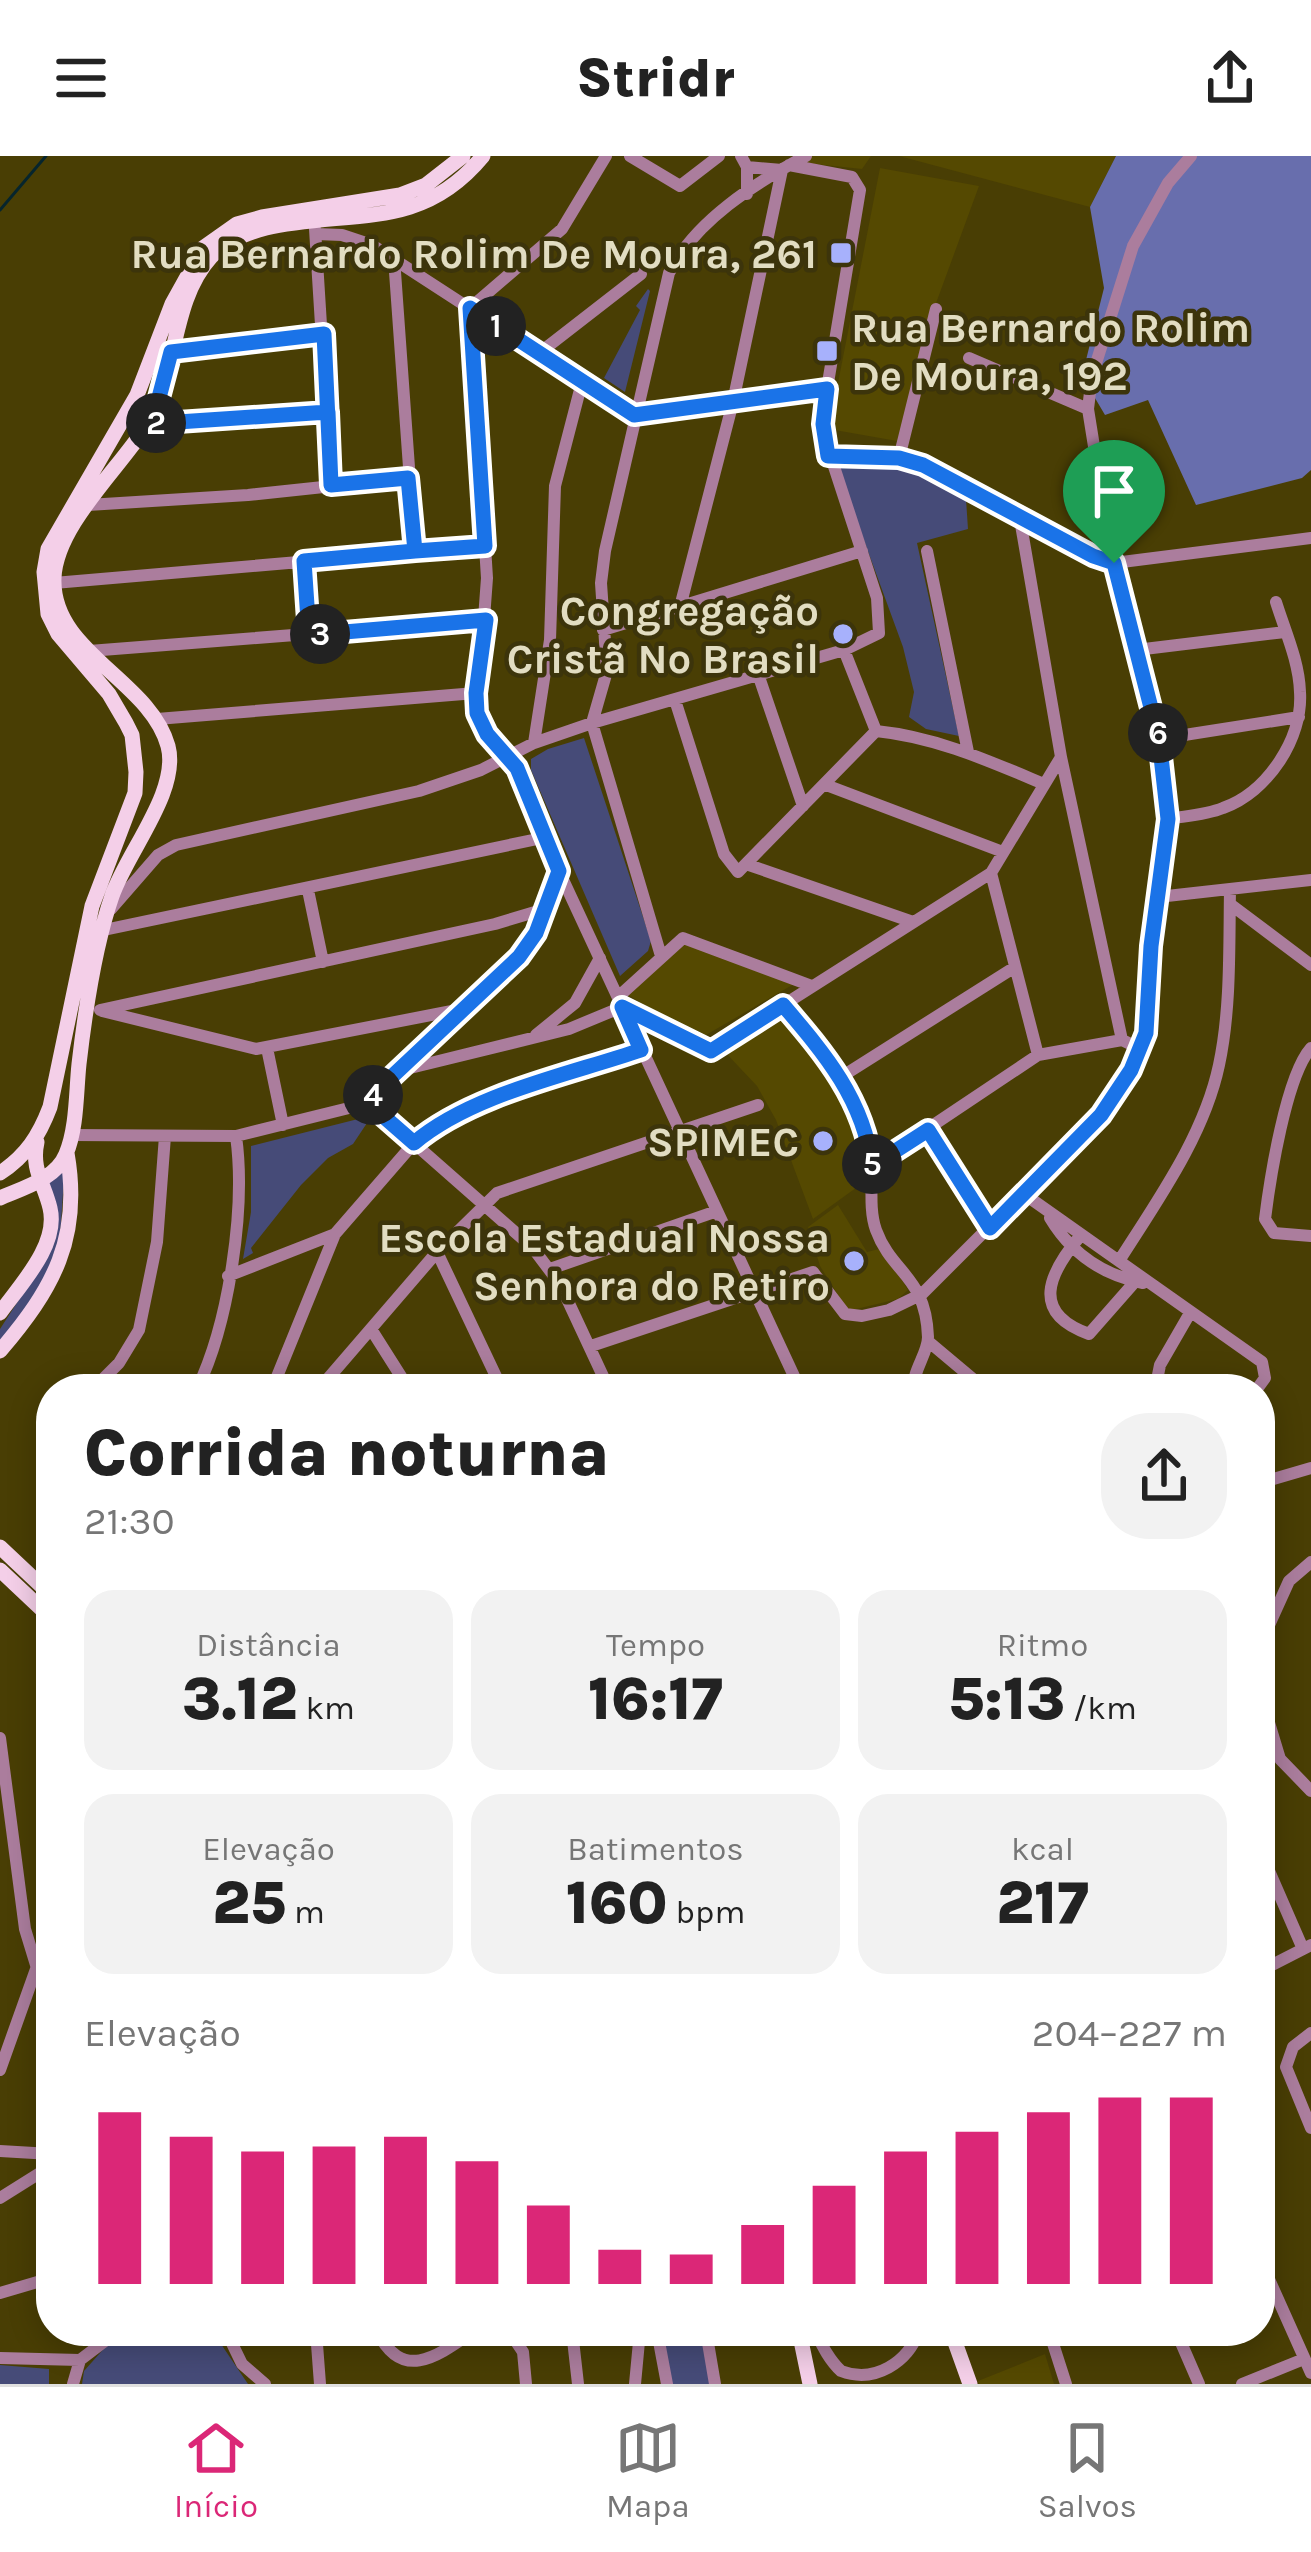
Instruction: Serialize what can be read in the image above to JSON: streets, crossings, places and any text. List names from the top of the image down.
{
  "places": {
    "transit": ["Rua Bernardo Rolim De Moura, 261", "Rua Bernardo Rolim De Moura, 192"],
    "other": ["Congregação Cristã No Brasil", "SPIMEC", "Escola Estadual Nossa Senhora do Retiro"]
  },
  "page": {
    "header": "Stridr",
    "pins": [
      "1",
      "2",
      "3",
      "6",
      "4",
      "5"
    ],
    "heading": ["Corrida noturna", "21:30"],
    "stats": [
      ["Distância", "3.12 km"],
      ["Tempo", "16:17"],
      ["Ritmo", "5:13 /km"],
      ["Elevação", "25 m"],
      ["Batimentos", "160 bpm"],
      ["kcal", "217"]
    ],
    "chart": ["Elevação", "204–227 m"],
    "tabs": ["Início", "Mapa", "Salvos"]
  }
}
